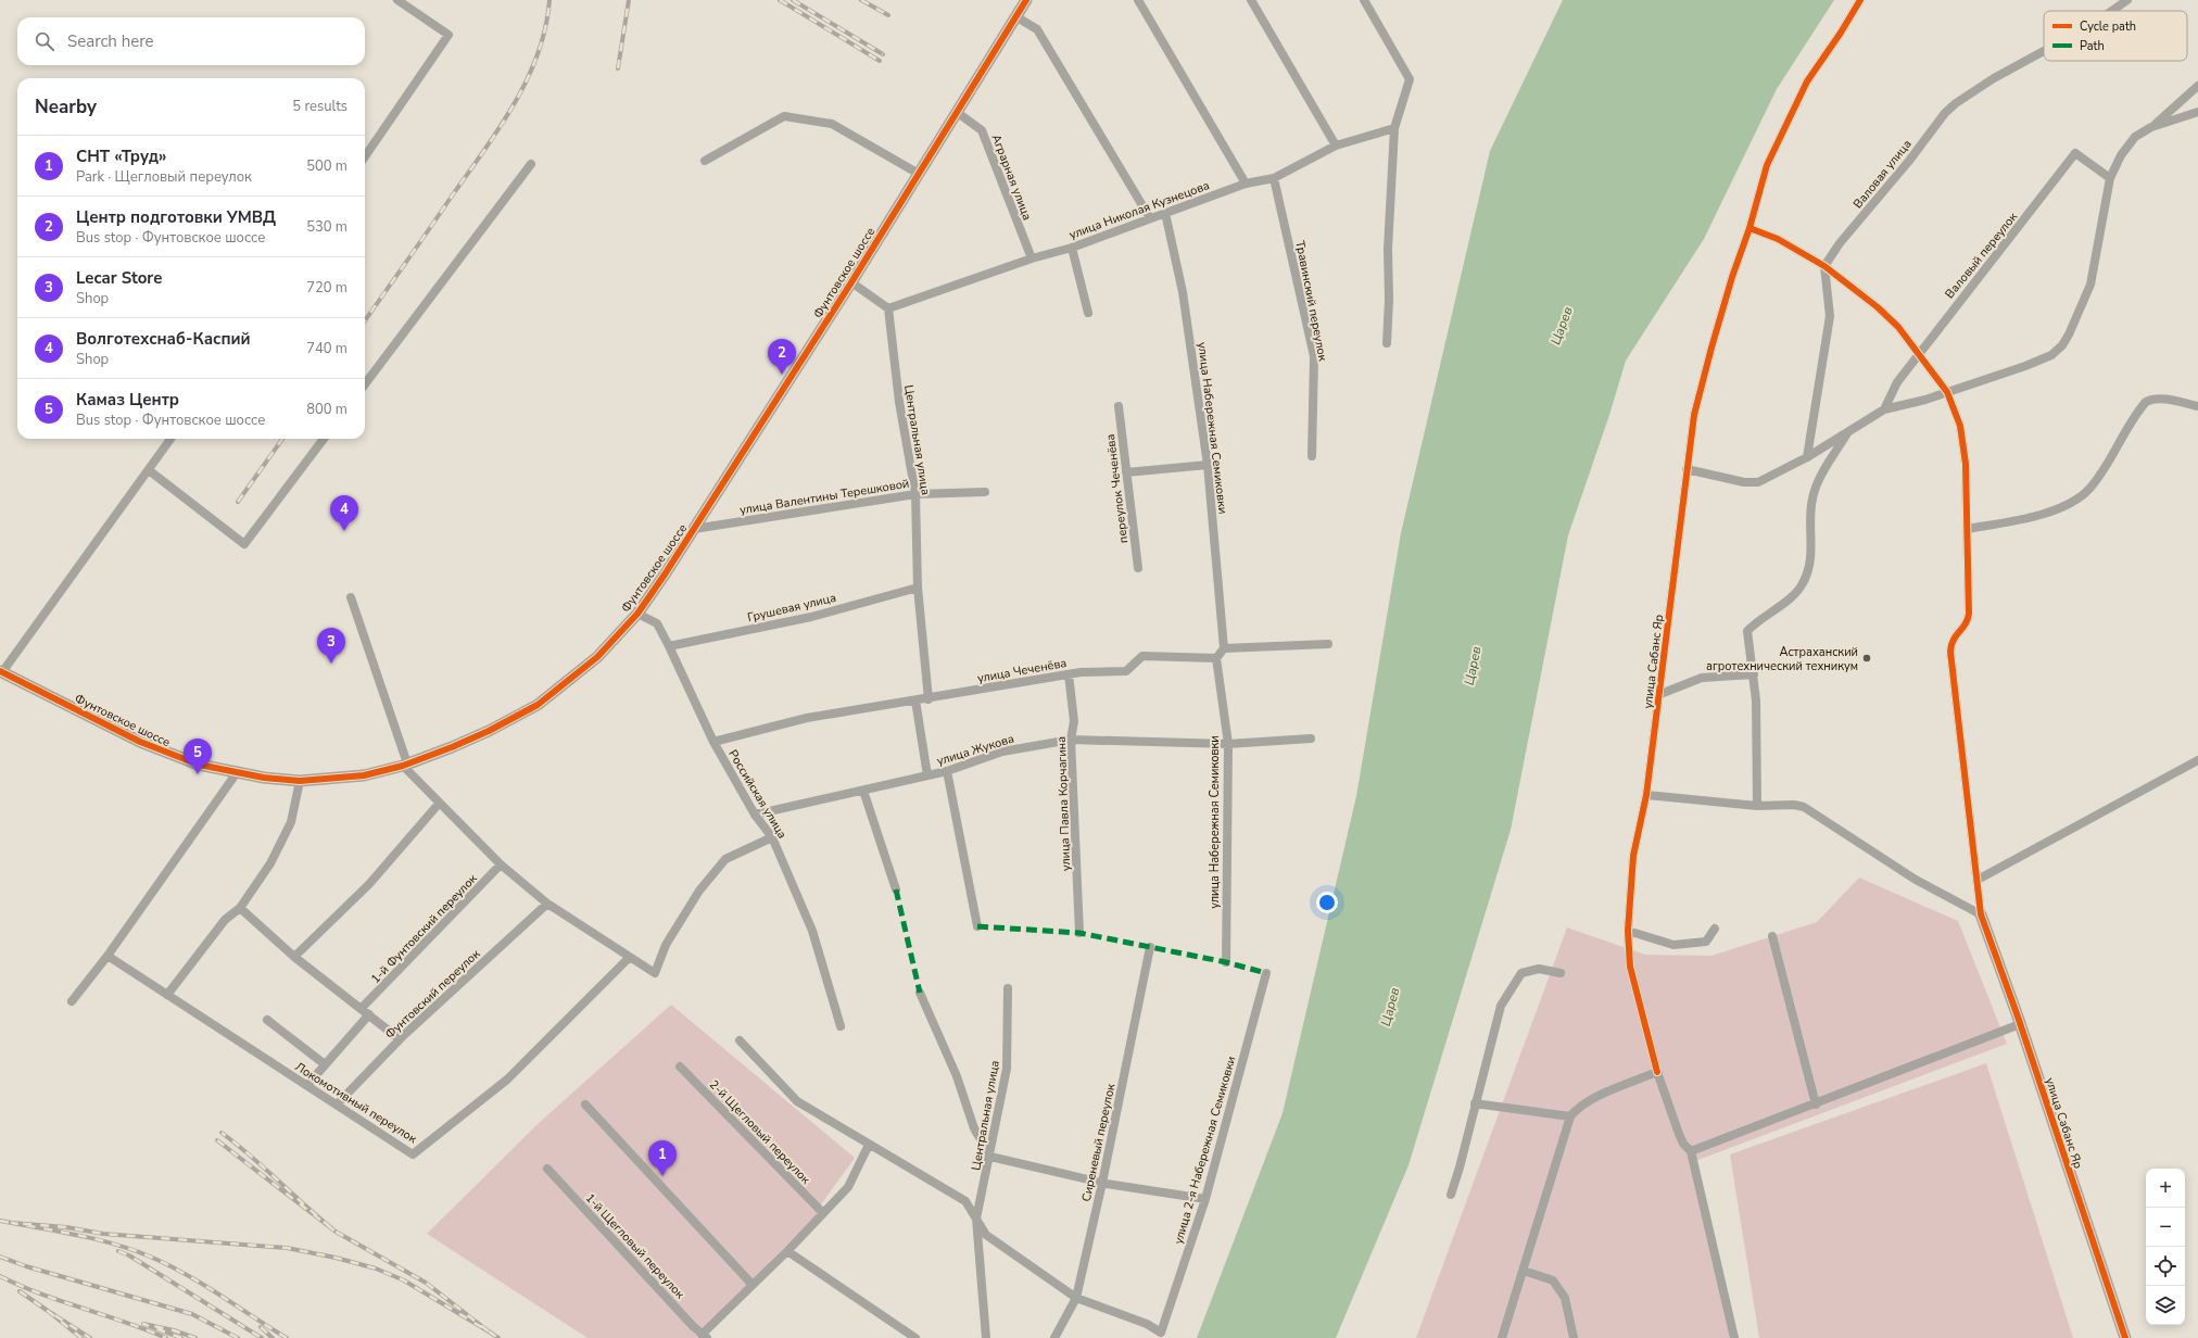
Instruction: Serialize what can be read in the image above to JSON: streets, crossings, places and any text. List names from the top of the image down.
{
  "streets": {
    "street": [
      "Валовая улица",
      "Аграрная улица",
      "улица Николая Кузнецова",
      "Валовый переулок",
      "Фунтовское шоссе",
      "Травинский переулок",
      "улица Набережная Семиковки",
      "Центральная улица",
      "переулок Чеченёва",
      "улица Валентины Терешковой",
      "Грушевая улица",
      "улица Сабанс Яр",
      "улица Чеченёва",
      "улица Жукова",
      "Российская улица",
      "улица Павла Корчагина",
      "1-й Фунтовский переулок",
      "Фунтовский переулок",
      "Локомотивный переулок",
      "2-й Щегловый переулок",
      "Сиреневый переулок",
      "улица 2-я Набережная Семиковки",
      "1-й Щегловый переулок"
    ]
  },
  "crossings": [
    ["Аграрная улица", "улица Николая Кузнецова"],
    ["Аграрная улица", "Фунтовское шоссе"],
    ["улица Николая Кузнецова", "Травинский переулок"],
    ["улица Николая Кузнецова", "улица Набережная Семиковки"],
    ["улица Николая Кузнецова", "Центральная улица"],
    ["Фунтовское шоссе", "улица Валентины Терешковой"],
    ["Фунтовское шоссе", "Российская улица"],
    ["улица Набережная Семиковки", "улица Чеченёва"],
    ["улица Набережная Семиковки", "улица Жукова"],
    ["Центральная улица", "улица Валентины Терешковой"],
    ["Центральная улица", "Грушевая улица"],
    ["Центральная улица", "улица Чеченёва"],
    ["Грушевая улица", "Российская улица"],
    ["улица Чеченёва", "Российская улица"],
    ["улица Чеченёва", "улица Павла Корчагина"],
    ["улица Жукова", "Российская улица"],
    ["улица Жукова", "улица Павла Корчагина"],
    ["1-й Фунтовский переулок", "Локомотивный переулок"],
    ["Фунтовский переулок", "Локомотивный переулок"],
    ["Сиреневый переулок", "улица 2-я Набережная Семиковки"]
  ],
  "water": ["Царев"],
  "places": ["Астраханский агротехнический техникум"],
  "legend": ["Cycle path", "Path"],
  "page": {
    "search": "Search here",
    "heading": ["Nearby", "5 results"],
    "list": [
      {
        "mark": "1",
        "name": "СНТ «Труд»",
        "note": "Park · Щегловый переулок",
        "value": "500 m"
      },
      {
        "mark": "2",
        "name": "Центр подготовки УМВД",
        "note": "Bus stop · Фунтовское шоссе",
        "value": "530 m"
      },
      {
        "mark": "3",
        "name": "Lecar Store",
        "note": "Shop",
        "value": "720 m"
      },
      {
        "mark": "4",
        "name": "Волготехснаб-Каспий",
        "note": "Shop",
        "value": "740 m"
      },
      {
        "mark": "5",
        "name": "Камаз Центр",
        "note": "Bus stop · Фунтовское шоссе",
        "value": "800 m"
      }
    ],
    "pins": [
      "2",
      "4",
      "3",
      "5",
      "1"
    ],
    "map_buttons": ["+", "−"]
  }
}
